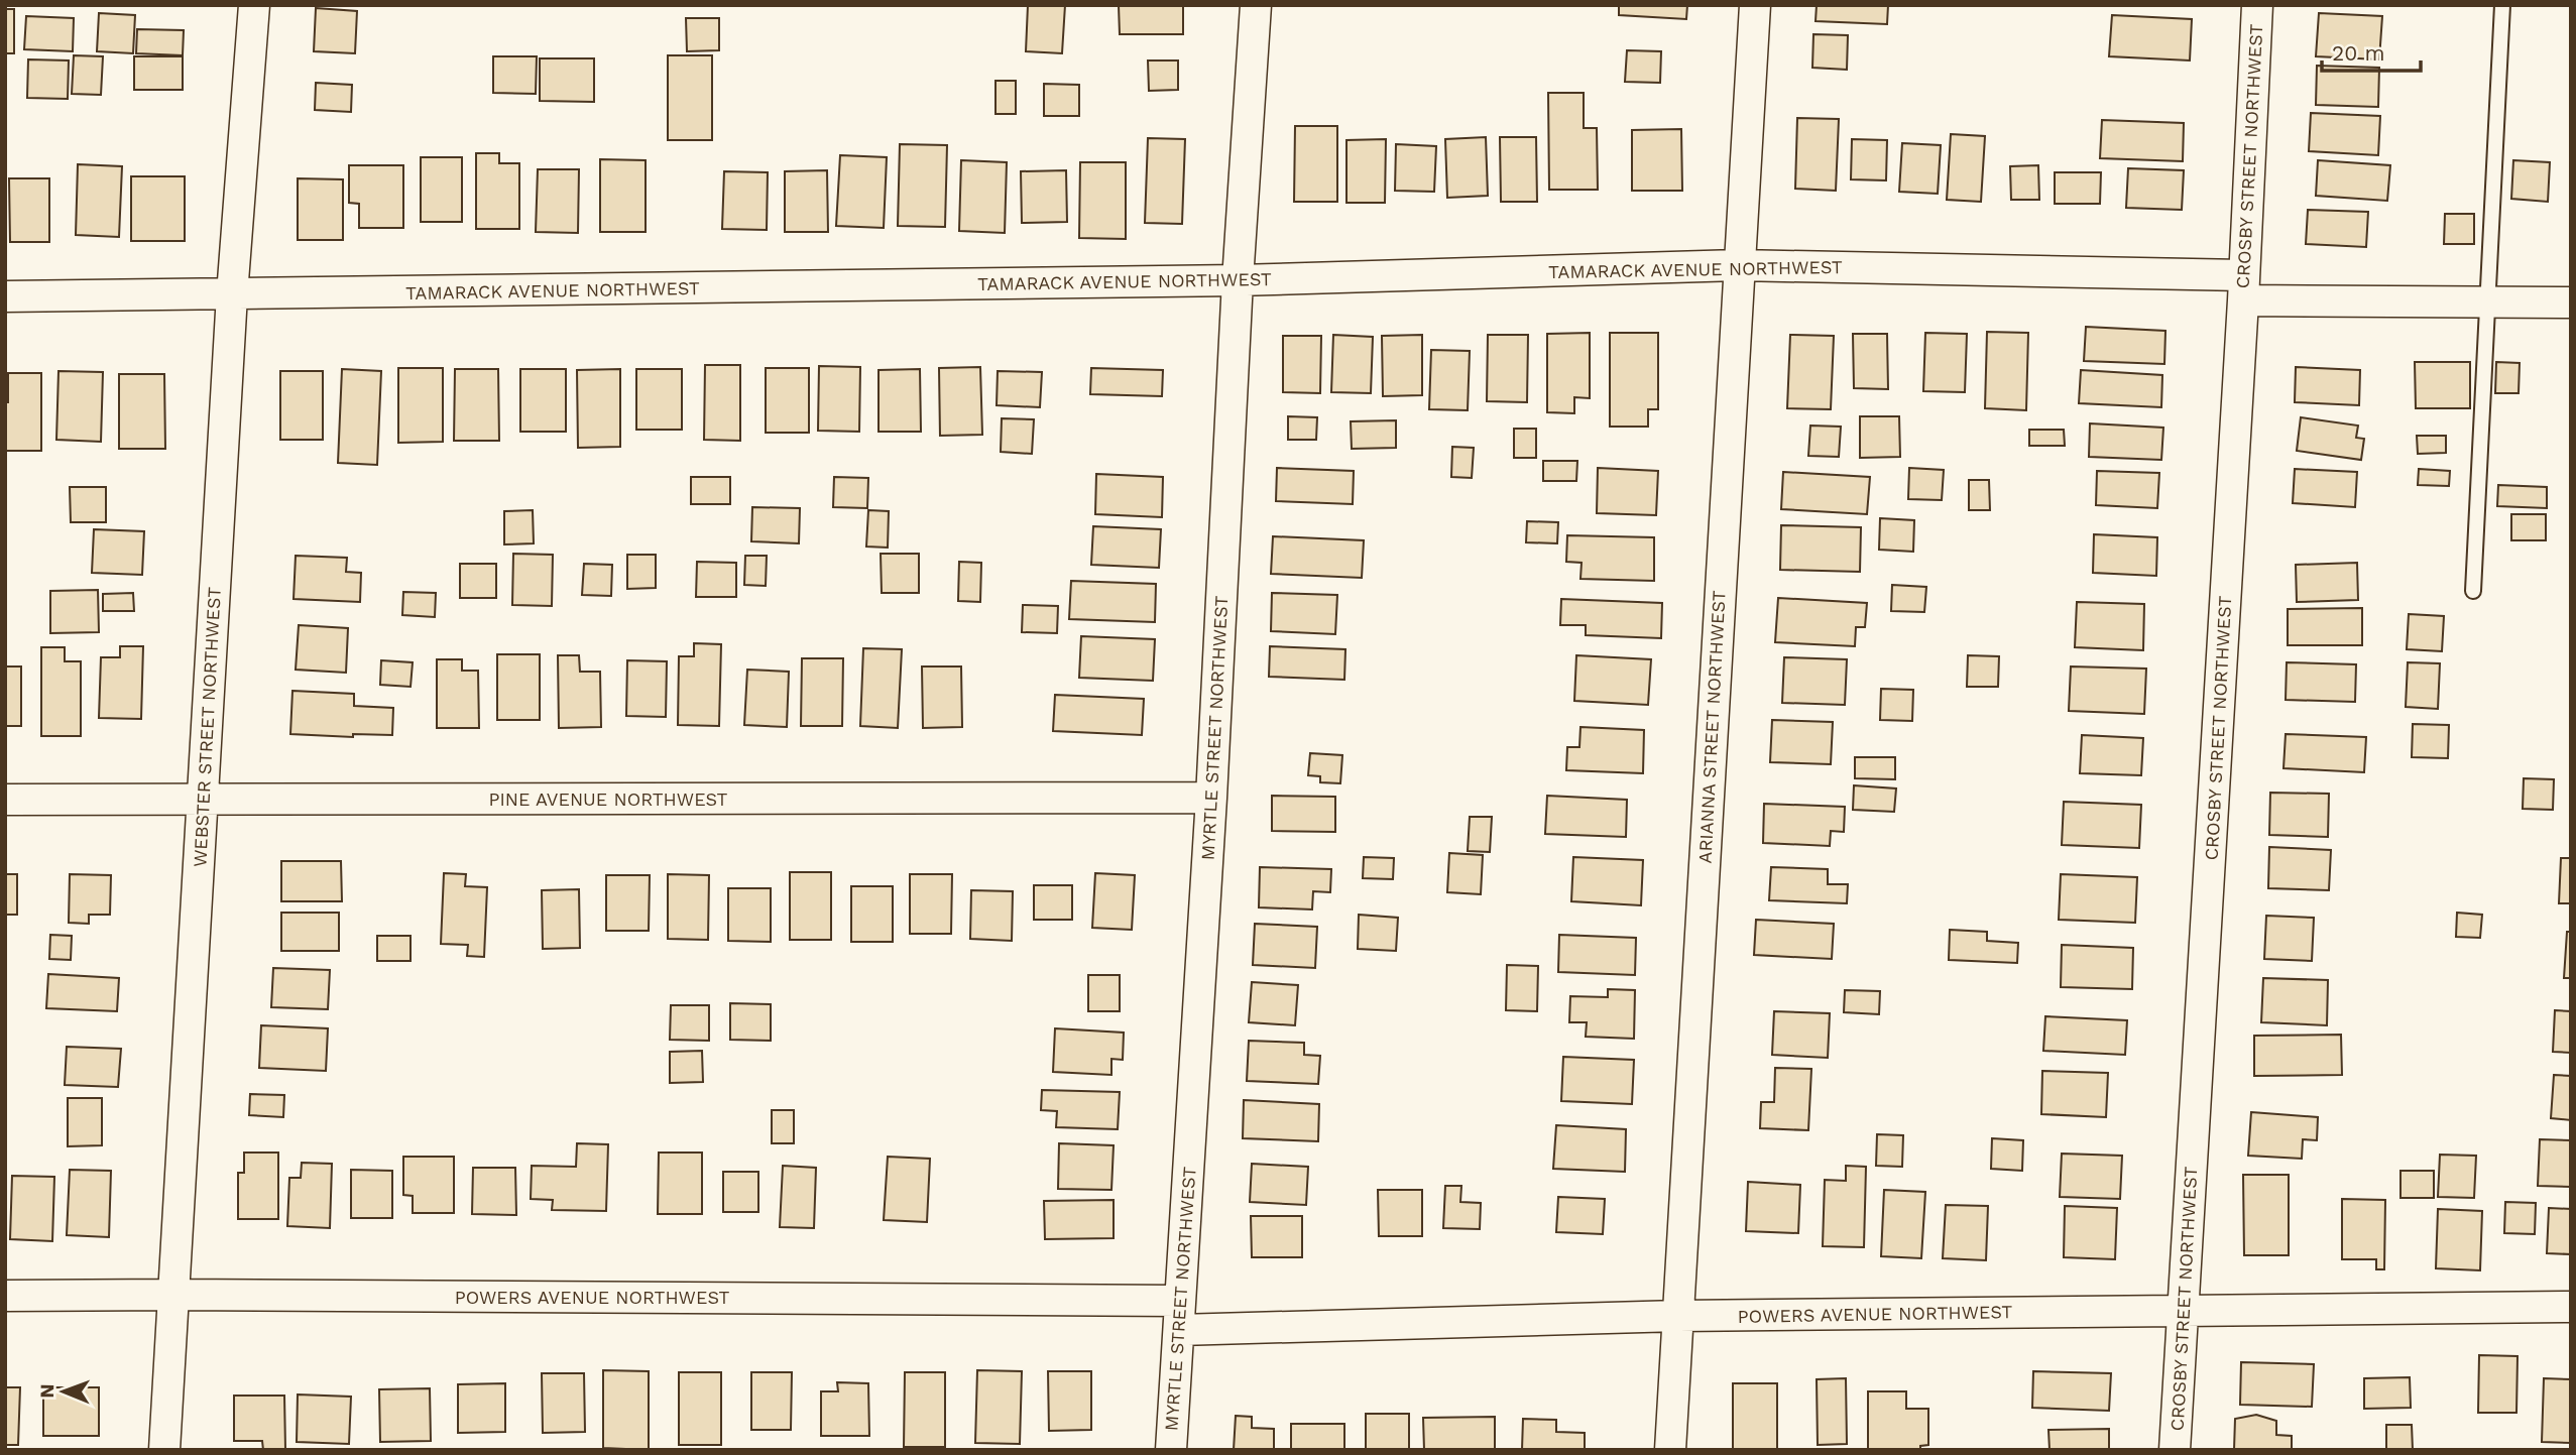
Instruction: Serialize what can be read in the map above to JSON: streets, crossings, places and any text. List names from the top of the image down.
{
  "streets": {
    "street": [
      "CROSBY STREET NORTHWEST",
      "TAMARACK AVENUE NORTHWEST",
      "WEBSTER STREET NORTHWEST",
      "ARIANNA STREET NORTHWEST",
      "MYRTLE STREET NORTHWEST",
      "PINE AVENUE NORTHWEST",
      "POWERS AVENUE NORTHWEST"
    ]
  },
  "crossings": [
    ["CROSBY STREET NORTHWEST", "TAMARACK AVENUE NORTHWEST"],
    ["CROSBY STREET NORTHWEST", "POWERS AVENUE NORTHWEST"],
    ["TAMARACK AVENUE NORTHWEST", "WEBSTER STREET NORTHWEST"],
    ["TAMARACK AVENUE NORTHWEST", "ARIANNA STREET NORTHWEST"],
    ["TAMARACK AVENUE NORTHWEST", "MYRTLE STREET NORTHWEST"],
    ["WEBSTER STREET NORTHWEST", "PINE AVENUE NORTHWEST"],
    ["WEBSTER STREET NORTHWEST", "POWERS AVENUE NORTHWEST"],
    ["ARIANNA STREET NORTHWEST", "POWERS AVENUE NORTHWEST"],
    ["MYRTLE STREET NORTHWEST", "PINE AVENUE NORTHWEST"],
    ["MYRTLE STREET NORTHWEST", "POWERS AVENUE NORTHWEST"]
  ],
  "scale_bar": "20 m",
  "north": "left"
}
